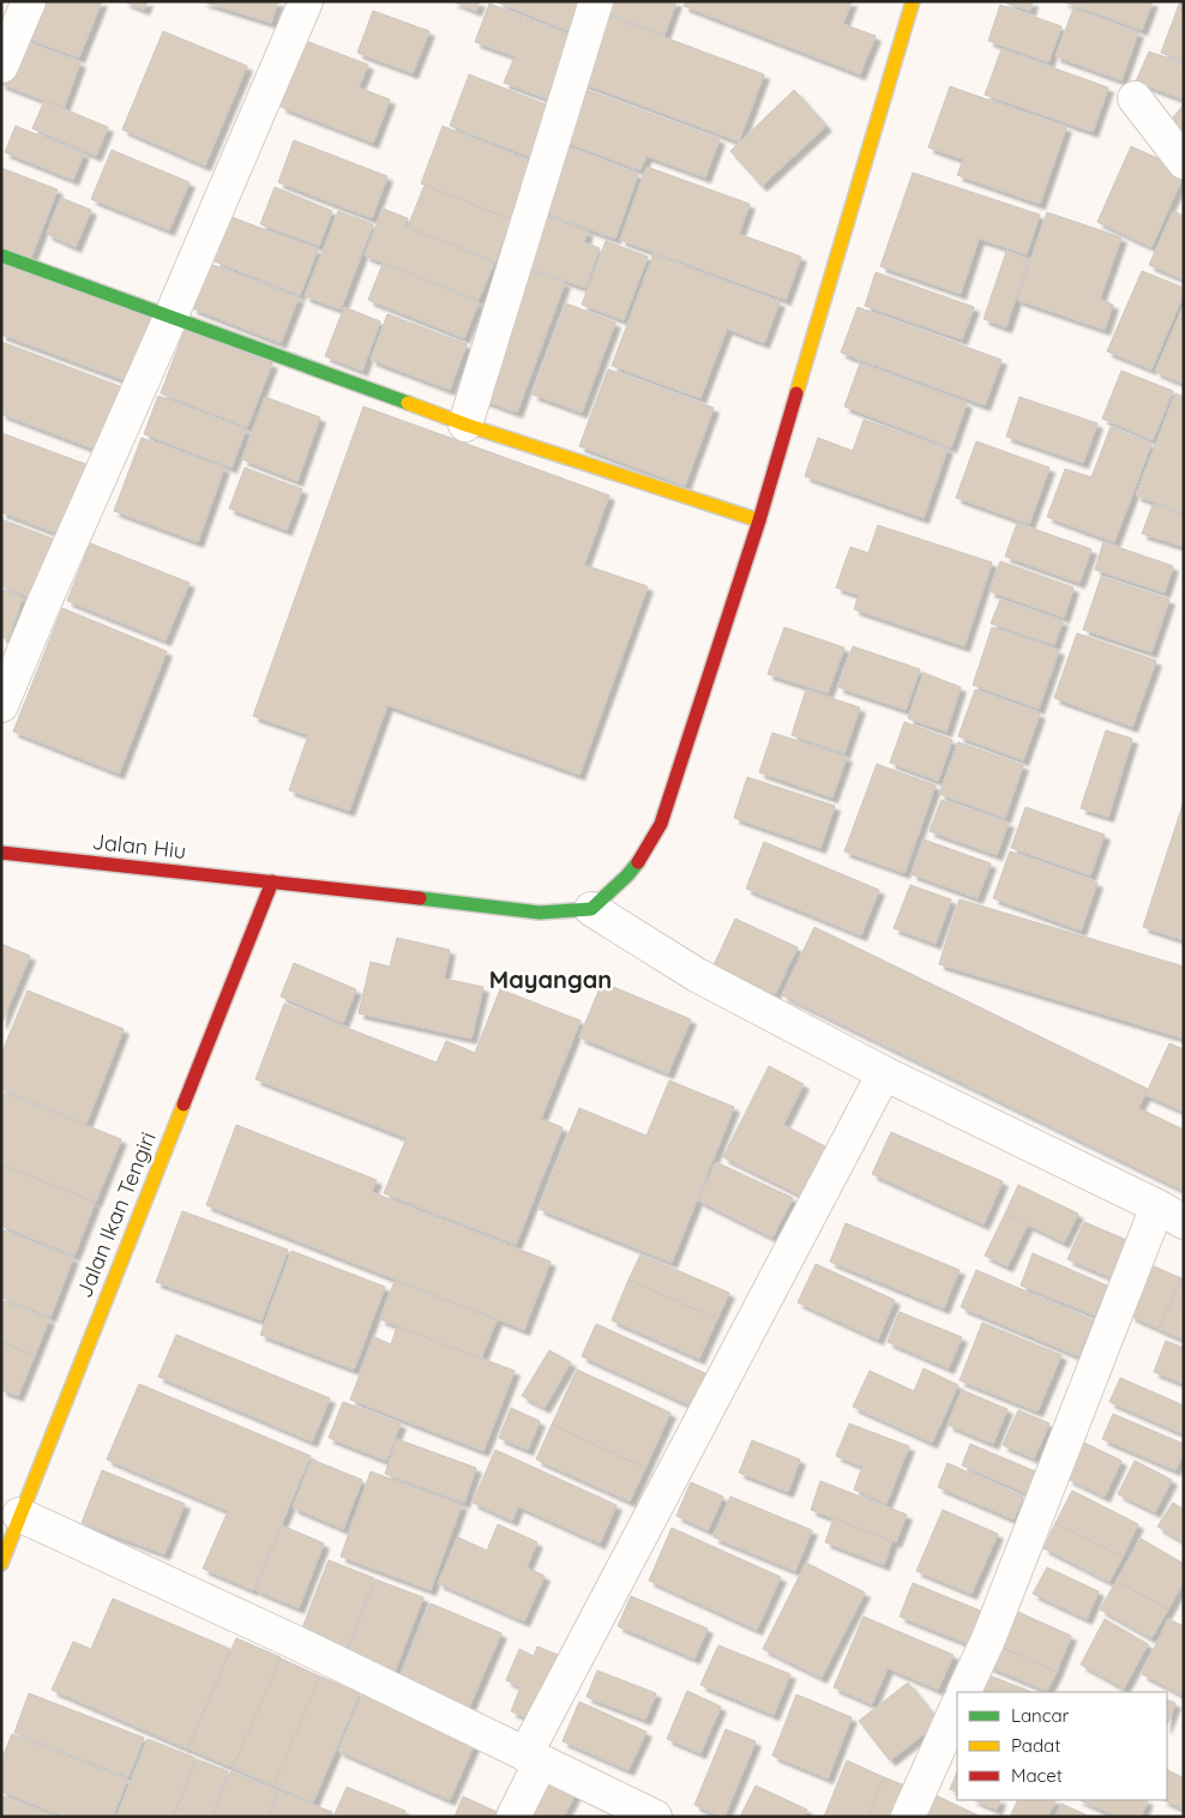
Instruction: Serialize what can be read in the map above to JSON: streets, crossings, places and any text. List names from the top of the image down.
{
  "streets": {
    "main road": ["Jalan Hiu", "Jalan Ikan Tengiri"]
  },
  "crossings": [
    ["Jalan Hiu", "Jalan Ikan Tengiri"]
  ],
  "districts": ["Mayangan"],
  "legend": ["Lancar", "Padat", "Macet"]
}
